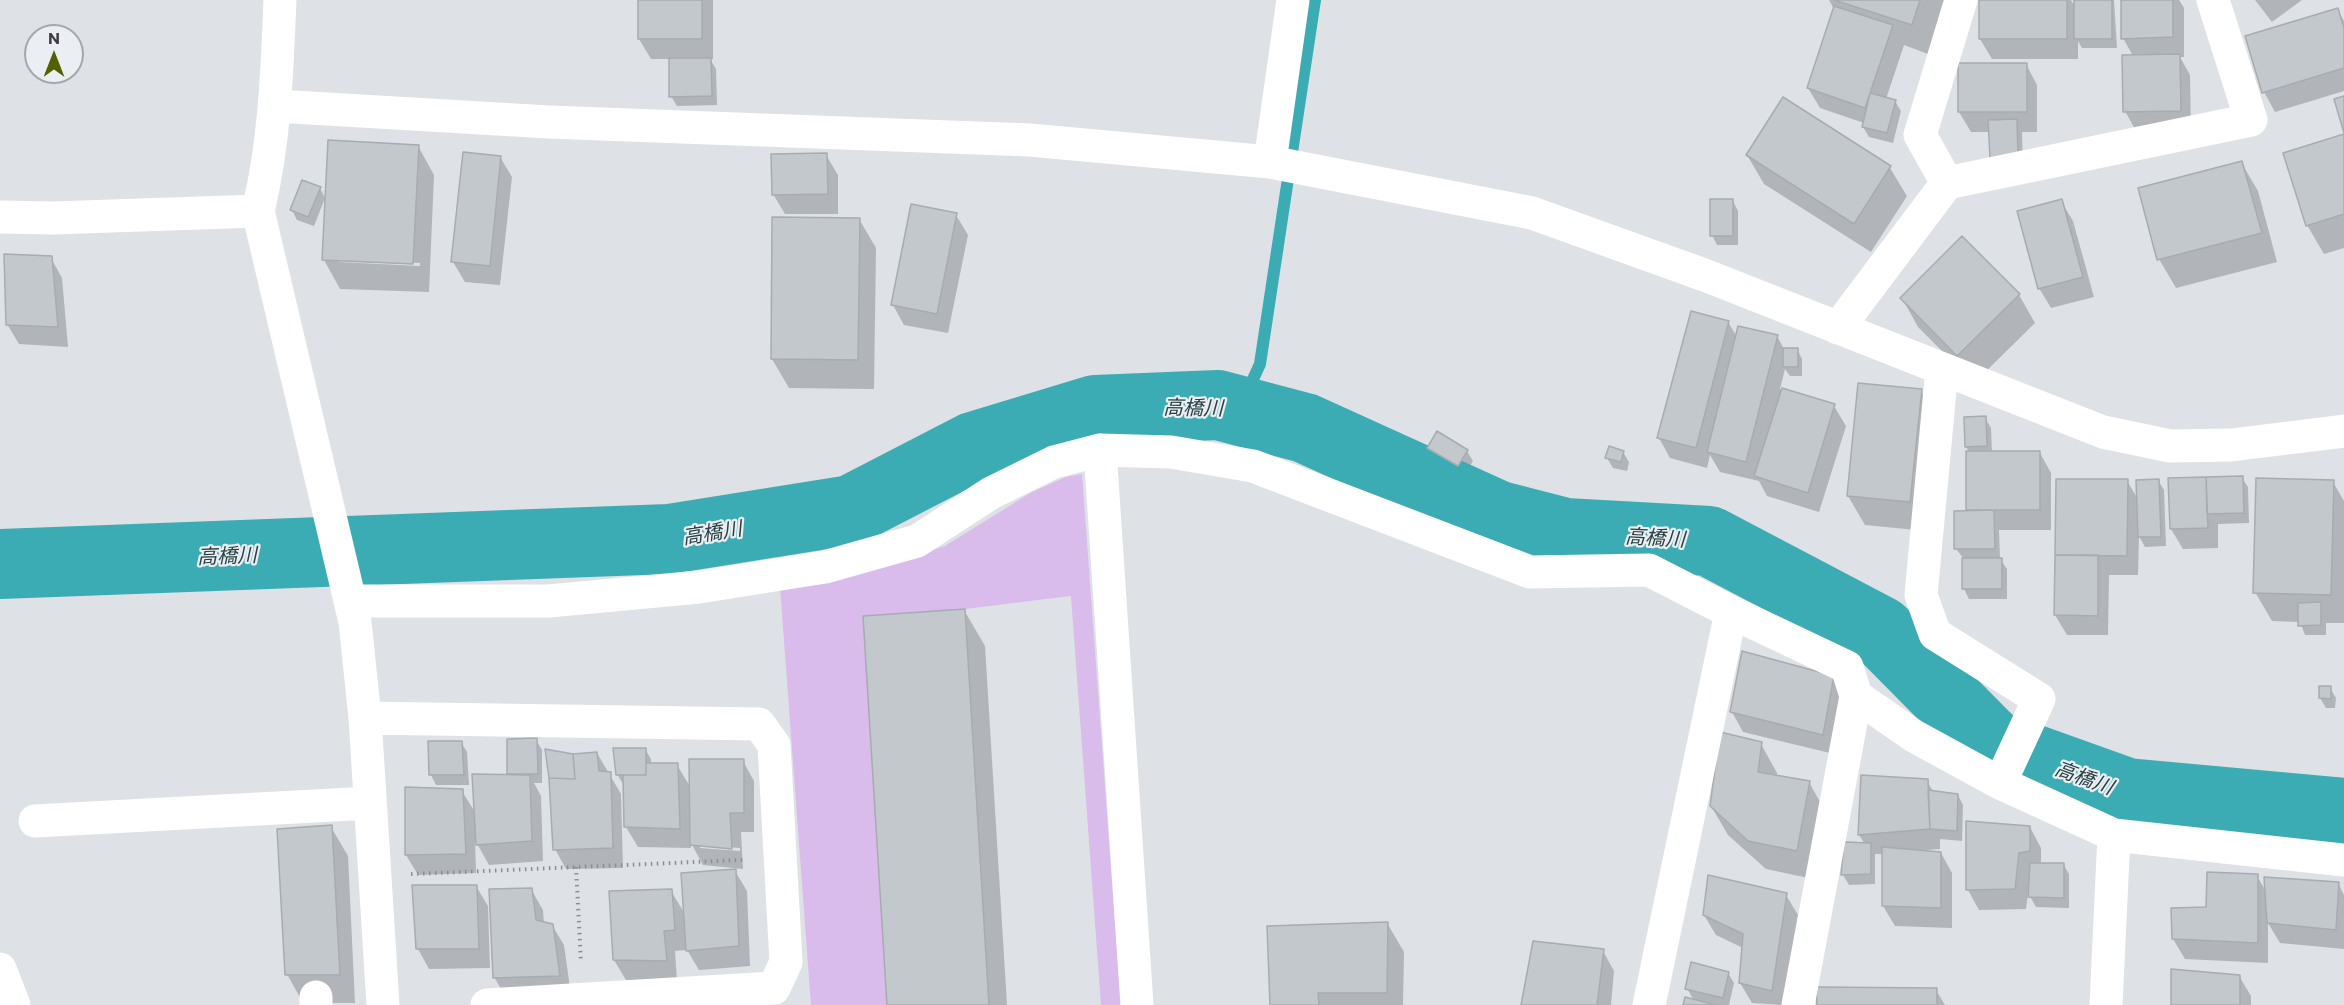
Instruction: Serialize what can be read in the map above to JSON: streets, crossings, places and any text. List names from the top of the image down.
{
  "water": ["高橋川"],
  "north": "top"
}
